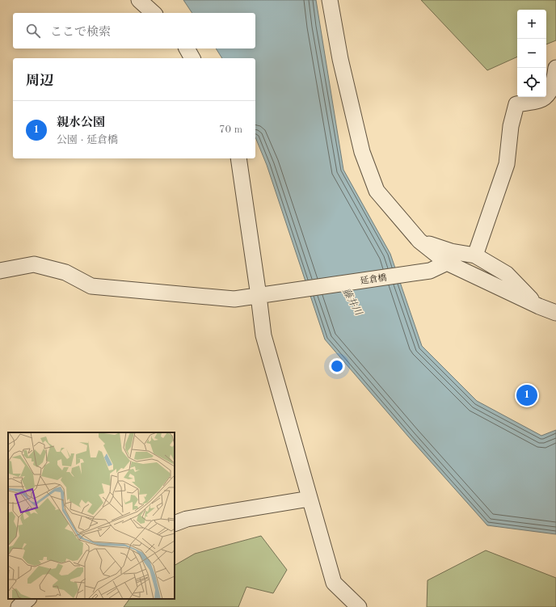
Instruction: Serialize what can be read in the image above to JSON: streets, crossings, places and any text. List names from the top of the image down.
{
  "streets": {
    "street": ["延倉橋"]
  },
  "water": ["藤井川"],
  "page": {
    "map_buttons": ["+", "−"],
    "search": "ここで検索",
    "heading": "周辺",
    "list": [
      {
        "mark": "1",
        "name": "親水公園",
        "note": "公園 · 延倉橋",
        "value": "70 m"
      }
    ],
    "pins": "1"
  }
}
